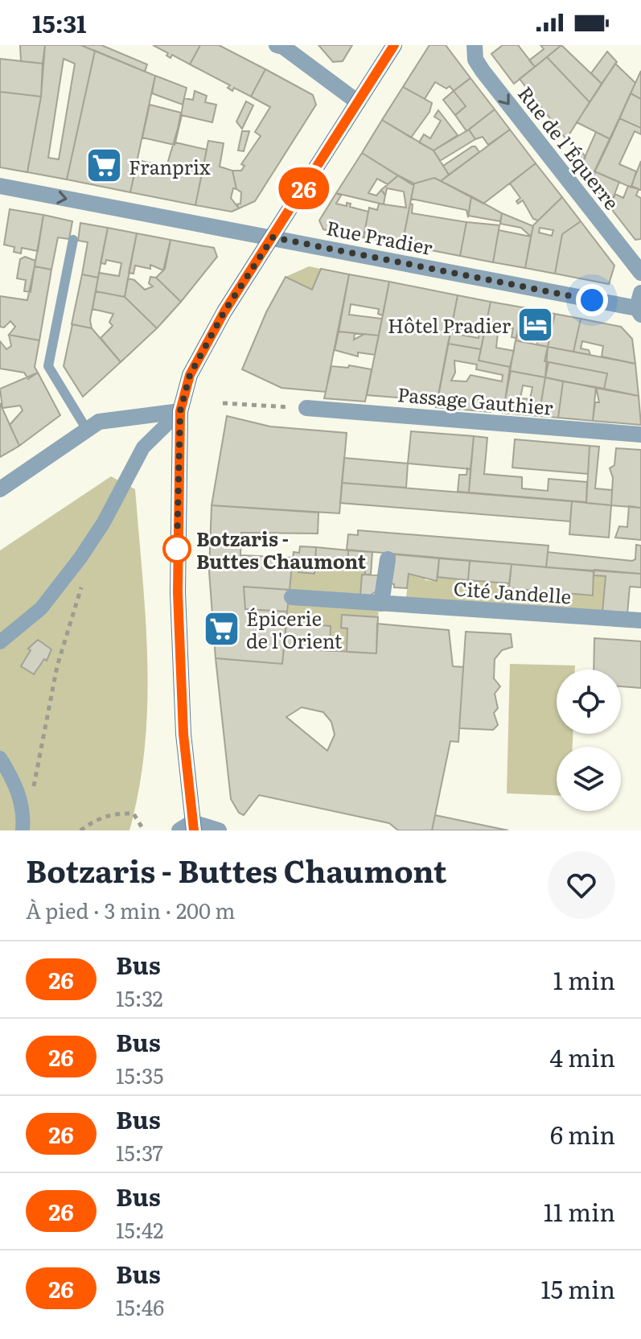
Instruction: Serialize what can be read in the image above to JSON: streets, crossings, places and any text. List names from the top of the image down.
{
  "streets": {
    "street": [
      "Rue de l'Équerre",
      "Rue Pradier",
      "Passage Gauthier",
      "Cité Jandelle"
    ]
  },
  "one_way": ["Rue de l'Équerre", "Rue Pradier"],
  "places": {
    "supermarket": ["Franprix", "Épicerie de l'Orient"],
    "hotel": ["Hôtel Pradier"],
    "other": ["Botzaris - Buttes Chaumont"]
  },
  "lines": ["bus line 26"],
  "page": {
    "status": "15:31",
    "on_map": "26",
    "heading": ["Botzaris - Buttes Chaumont", "À pied · 3 min · 200 m"],
    "list": [
      {
        "mark": "26",
        "name": "Bus",
        "note": "15:32",
        "value": "1 min"
      },
      {
        "mark": "26",
        "name": "Bus",
        "note": "15:35",
        "value": "4 min"
      },
      {
        "mark": "26",
        "name": "Bus",
        "note": "15:37",
        "value": "6 min"
      },
      {
        "mark": "26",
        "name": "Bus",
        "note": "15:42",
        "value": "11 min"
      },
      {
        "mark": "26",
        "name": "Bus",
        "note": "15:46",
        "value": "15 min"
      }
    ]
  }
}
